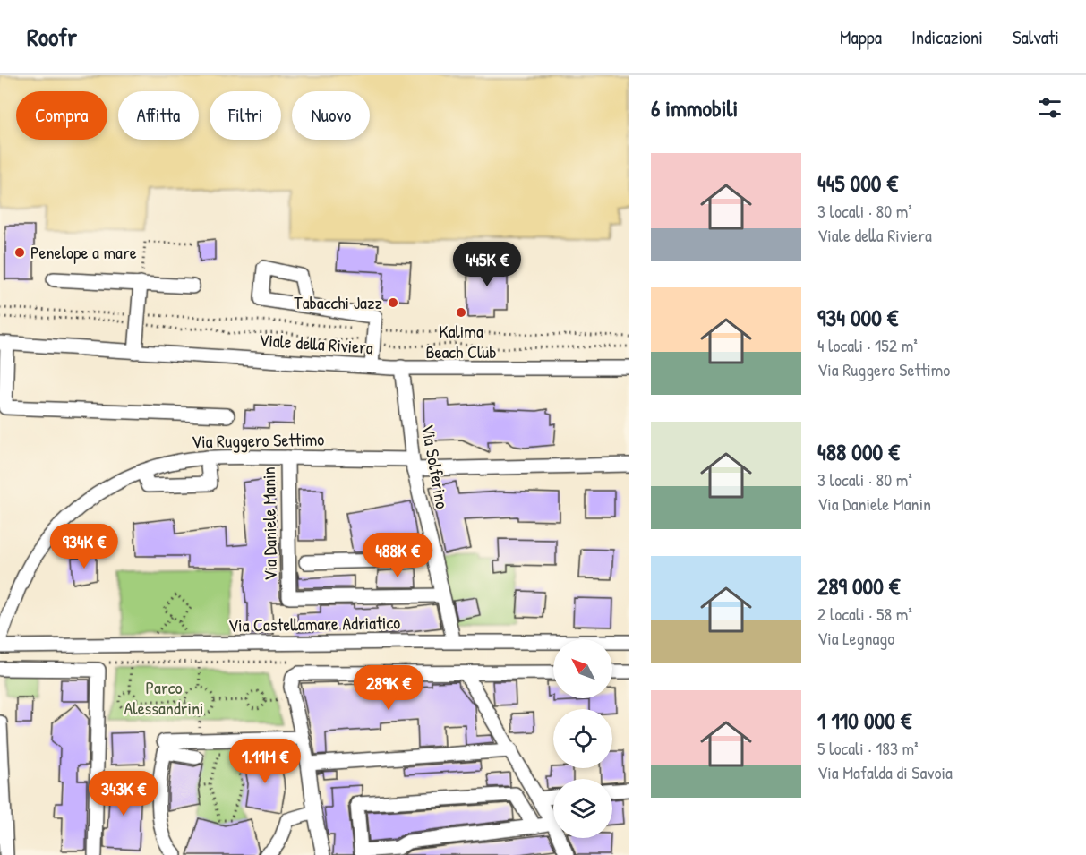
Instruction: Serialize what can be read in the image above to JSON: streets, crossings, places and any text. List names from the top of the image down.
{
  "streets": {
    "street": [
      "Viale della Riviera",
      "Via Ruggero Settimo",
      "Via Solferino",
      "Via Daniele Manin",
      "Via Castellamare Adriatico"
    ]
  },
  "crossings": [
    ["Viale della Riviera", "Via Solferino"],
    ["Via Ruggero Settimo", "Via Solferino"],
    ["Via Ruggero Settimo", "Via Daniele Manin"],
    ["Via Solferino", "Via Daniele Manin"]
  ],
  "parks": ["Parco Alessandrini"],
  "places": ["Penelope a mare", "Tabacchi Jazz", "Kalima Beach Club"],
  "north": "top left",
  "page": {
    "header": "Roofr",
    "nav": ["Mappa", "Indicazioni", "Salvati"],
    "heading": "6 immobili",
    "chip": [
      "Compra",
      "Affitta",
      "Filtri",
      "Nuovo"
    ],
    "list": [
      {
        "name": "445 000 €",
        "note": "3 locali · 80 m² · Viale della Riviera"
      },
      {
        "name": "934 000 €",
        "note": "4 locali · 152 m² · Via Ruggero Settimo"
      },
      {
        "name": "488 000 €",
        "note": "3 locali · 80 m² · Via Daniele Manin"
      },
      {
        "name": "289 000 €",
        "note": "2 locali · 58 m² · Via Legnago"
      },
      {
        "name": "1 110 000 €",
        "note": "5 locali · 183 m² · Via Mafalda di Savoia"
      }
    ],
    "price": [
      "445K €",
      "934K €",
      "488K €",
      "289K €",
      "1.11M €",
      "343K €"
    ]
  }
}
